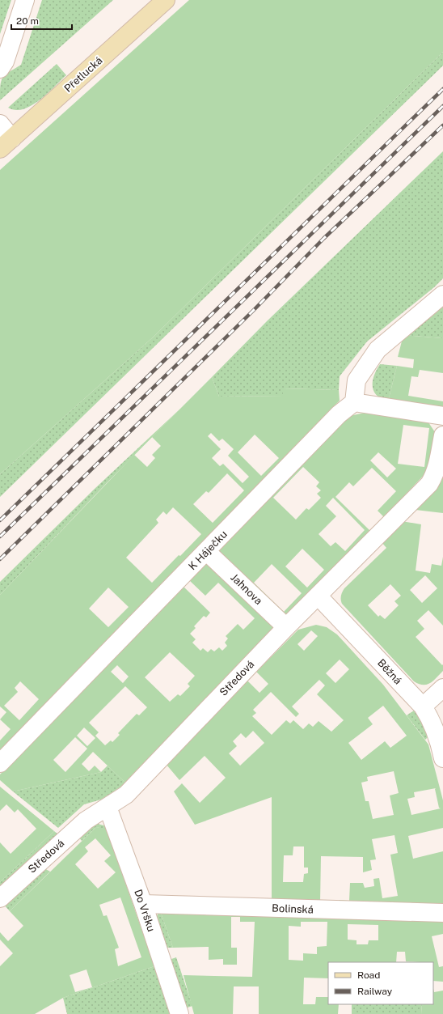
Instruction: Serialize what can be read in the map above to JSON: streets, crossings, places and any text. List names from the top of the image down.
{
  "streets": {
    "street": [
      "Přetlucká",
      "K Háječku",
      "Jahnova",
      "Běžná",
      "Středová",
      "Bolinská",
      "Do Vršku"
    ]
  },
  "crossings": [
    ["K Háječku", "Jahnova"],
    ["Jahnova", "Středová"],
    ["Běžná", "Středová"],
    ["Středová", "Do Vršku"],
    ["Bolinská", "Do Vršku"]
  ],
  "legend": ["Road", "Railway"],
  "scale_bar": "20 m"
}
